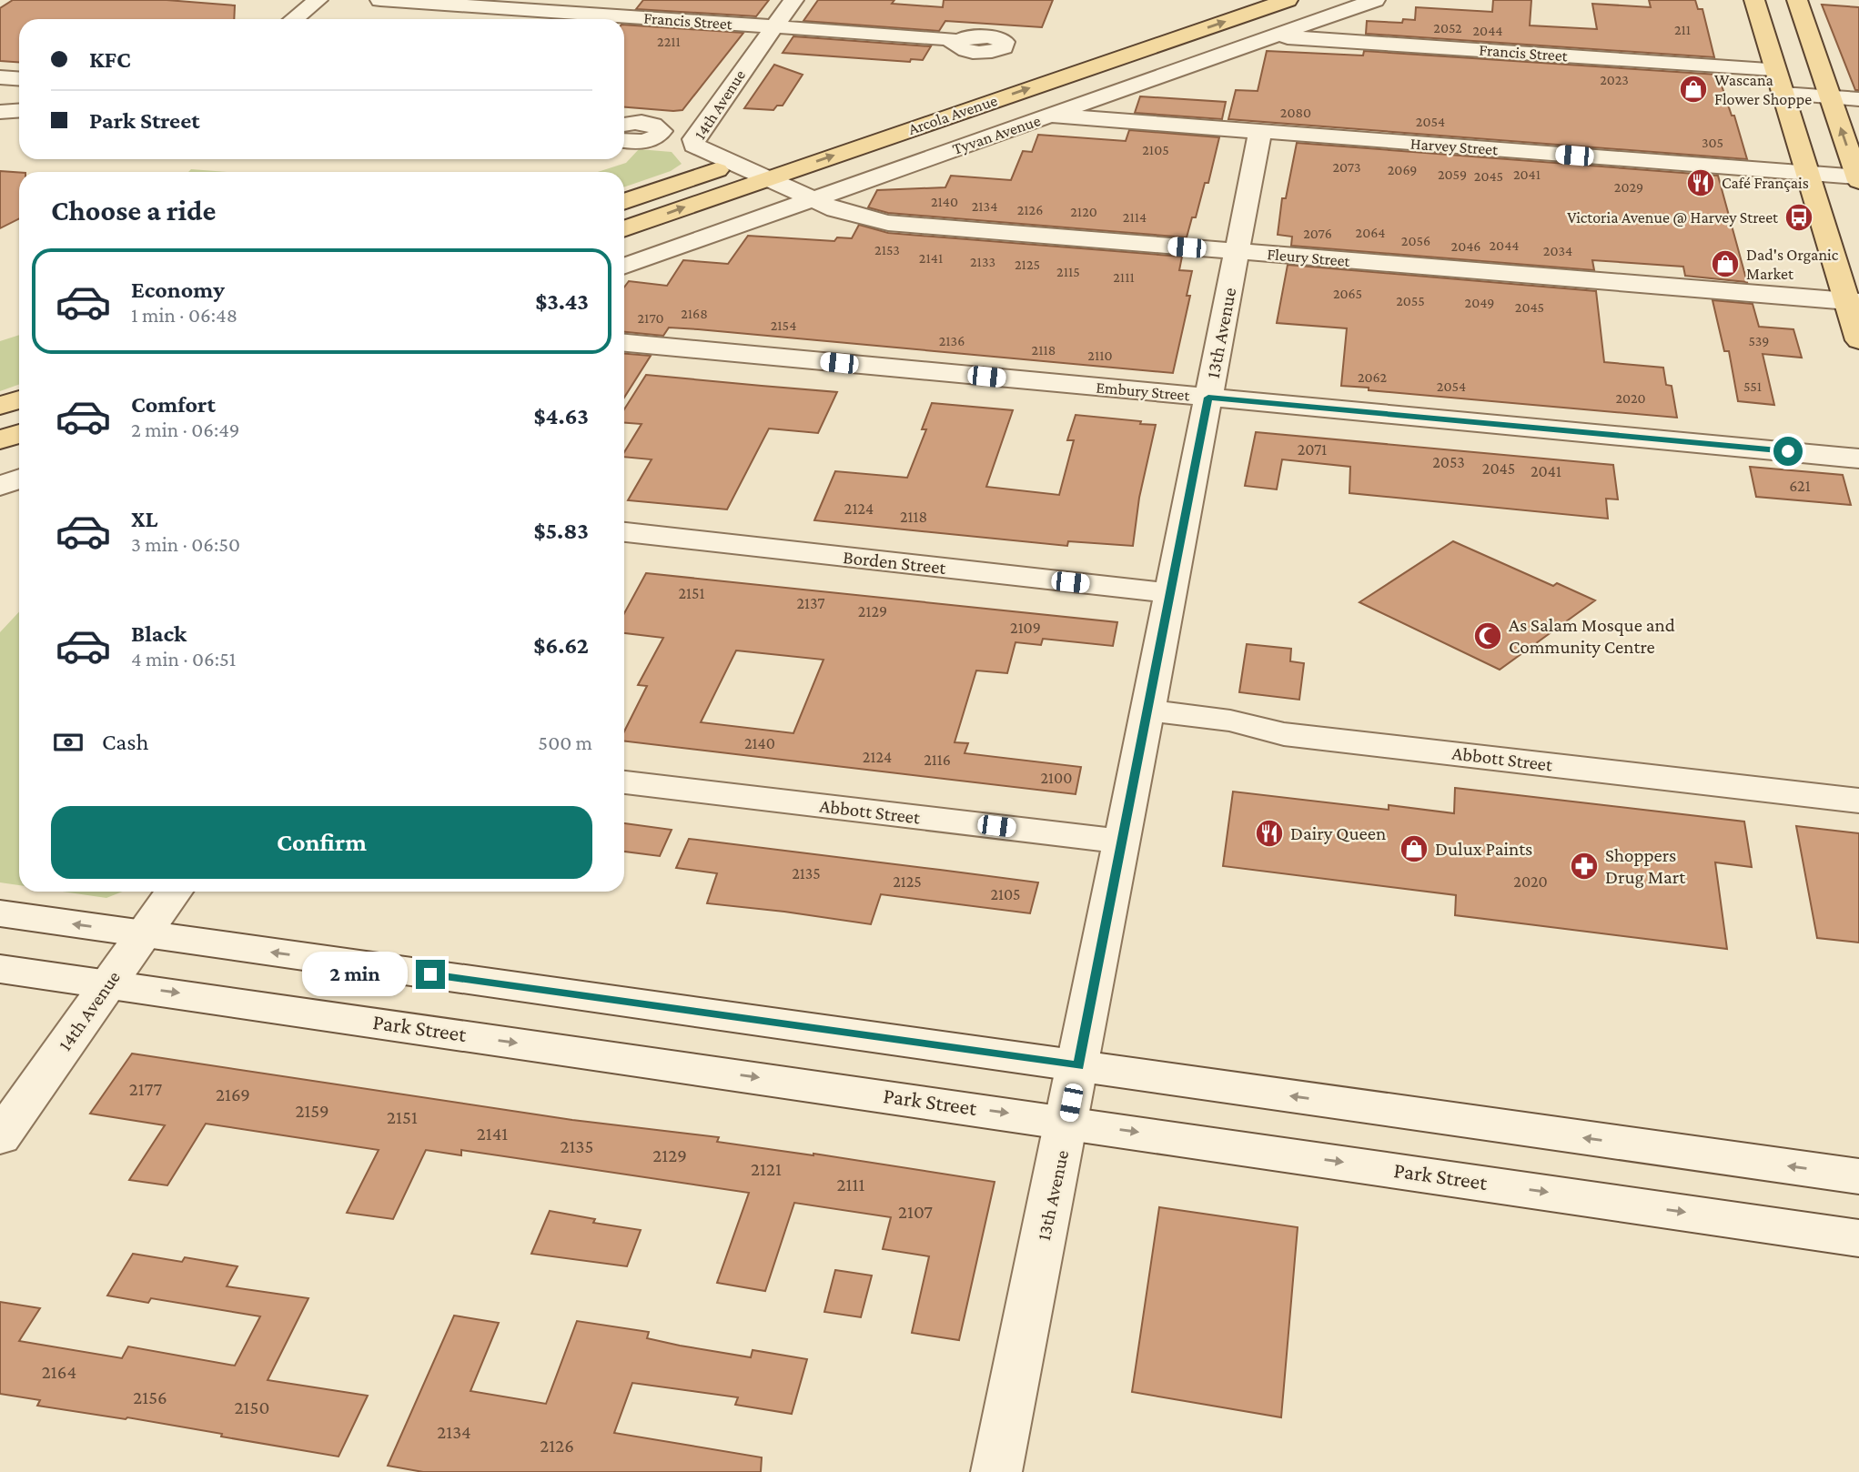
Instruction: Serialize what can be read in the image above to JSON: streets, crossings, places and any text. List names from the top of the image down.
{
  "streets": {
    "main road": ["Arcola Avenue"],
    "street": [
      "Francis Street",
      "14th Avenue",
      "Tyvan Avenue",
      "Harvey Street",
      "Fleury Street",
      "13th Avenue",
      "Embury Street",
      "Borden Street",
      "Abbott Street",
      "Park Street"
    ]
  },
  "crossings": [
    ["Francis Street", "14th Avenue"],
    ["Francis Street", "Tyvan Avenue"],
    ["14th Avenue", "Arcola Avenue"],
    ["14th Avenue", "Fleury Street"],
    ["14th Avenue", "Park Street"],
    ["Arcola Avenue", "Fleury Street"],
    ["Tyvan Avenue", "Harvey Street"],
    ["Tyvan Avenue", "Fleury Street"],
    ["Harvey Street", "13th Avenue"],
    ["Fleury Street", "13th Avenue"],
    ["13th Avenue", "Embury Street"],
    ["13th Avenue", "Borden Street"],
    ["13th Avenue", "Abbott Street"],
    ["13th Avenue", "Park Street"]
  ],
  "places": {
    "shop": ["Wascana Flower Shoppe", "Dad's Organic Market", "Dulux Paints"],
    "restaurant": ["Café Français", "Dairy Queen"],
    "bus stop": ["Victoria Avenue @ Harvey Street"],
    "mosque": ["As Salam Mosque and Community Centre"],
    "pharmacy": ["Shoppers Drug Mart"]
  },
  "house_numbers": [
    "2052",
    "211",
    "2044",
    "2211",
    "2023",
    "2080",
    "2054",
    "305",
    "2105",
    "2073",
    "2069",
    "2059",
    "2041",
    "2045",
    "2029",
    "2140",
    "2134",
    "2126",
    "2120",
    "2114",
    "2064",
    "2076",
    "2056",
    "2044",
    "2046",
    "2153",
    "2034",
    "2141",
    "2133",
    "2125",
    "2115",
    "2111",
    "2065",
    "2055",
    "2049",
    "2045",
    "2168",
    "2170",
    "2154",
    "2136",
    "539",
    "2118",
    "2110",
    "2062",
    "2054",
    "551",
    "2020",
    "2071",
    "2053",
    "2045",
    "2041",
    "621",
    "2124",
    "2118",
    "2151",
    "2137",
    "2129",
    "2109",
    "2140",
    "2124",
    "2116",
    "2100",
    "2135",
    "2125",
    "2020",
    "2105",
    "2177",
    "2169",
    "2159",
    "2151",
    "2141",
    "2135",
    "2129",
    "2121",
    "2111",
    "2107",
    "2164",
    "2156",
    "2150",
    "2134",
    "2126"
  ],
  "page": {
    "banner": ["KFC", "Park Street"],
    "heading": "Choose a ride",
    "list": [
      {
        "name": "Economy",
        "note": "1 min · 06:48",
        "value": "$3.43"
      },
      {
        "name": "Comfort",
        "note": "2 min · 06:49",
        "value": "$4.63"
      },
      {
        "name": "XL",
        "note": "3 min · 06:50",
        "value": "$5.83"
      },
      {
        "name": "Black",
        "note": "4 min · 06:51",
        "value": "$6.62"
      }
    ],
    "pay": ["Cash", "500 m"],
    "buttons": "Confirm",
    "bubble": "2 min"
  }
}
